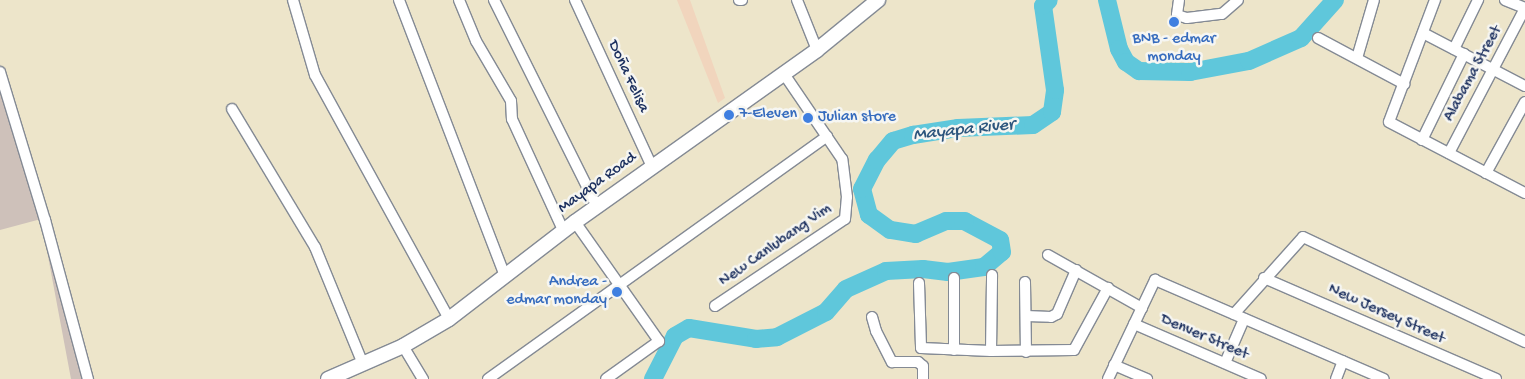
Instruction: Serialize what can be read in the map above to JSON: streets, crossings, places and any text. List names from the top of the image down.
{
  "streets": {
    "main road": ["Mayapa Road"],
    "street": [
      "Alabama Street",
      "Doña Felisa",
      "New Canlubang Vim",
      "New Jersey Street",
      "Denver Street"
    ]
  },
  "crossings": [
    ["Doña Felisa", "Mayapa Road"],
    ["Mayapa Road", "New Canlubang Vim"]
  ],
  "water": ["Mayapa River"],
  "places": [
    "BNB - edmar monday",
    "7-Eleven",
    "Julian store",
    "Andrea - edmar monday"
  ]
}
